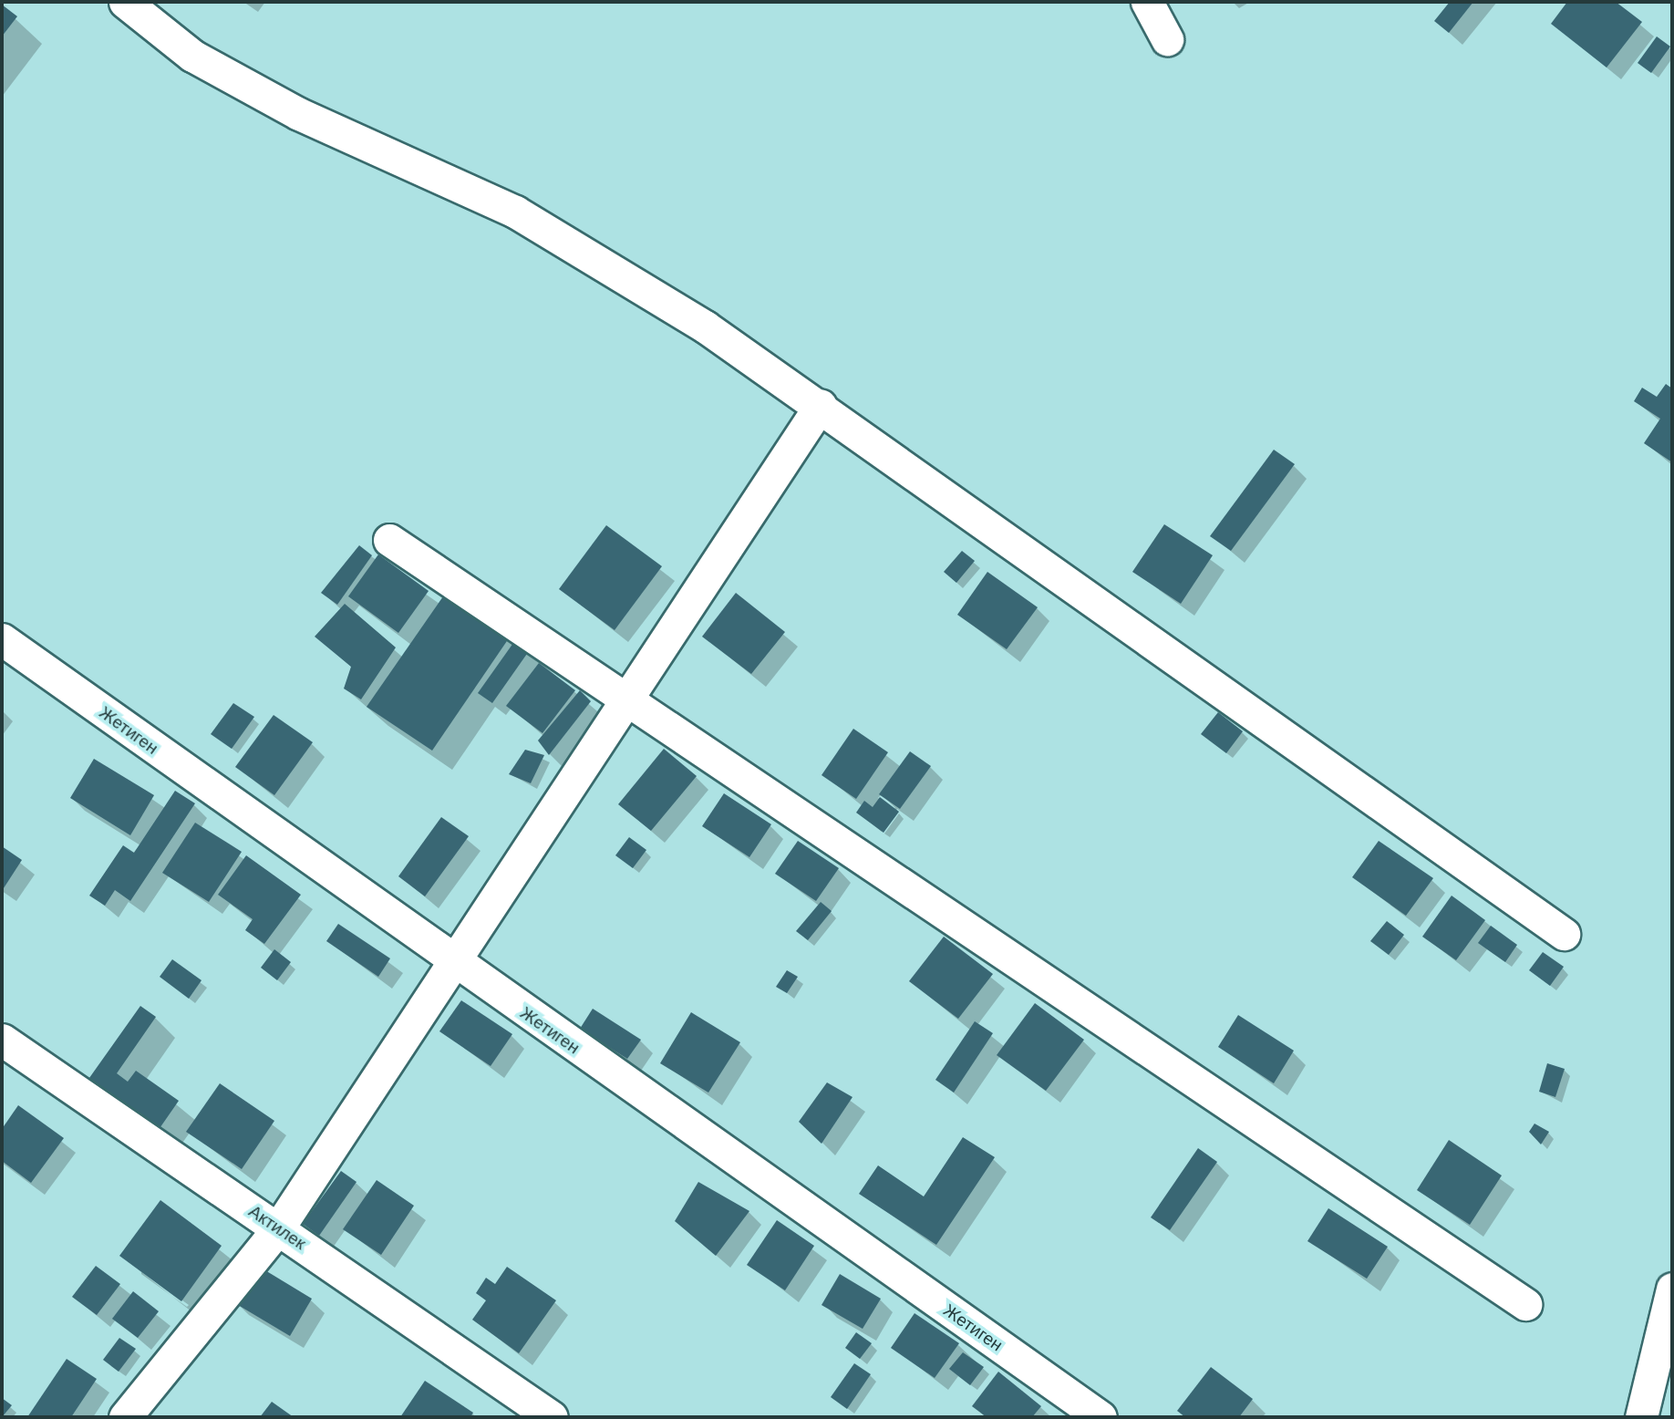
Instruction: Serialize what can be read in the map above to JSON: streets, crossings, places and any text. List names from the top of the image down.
{
  "streets": {
    "street": ["Жетиген", "Актилек"]
  }
}
